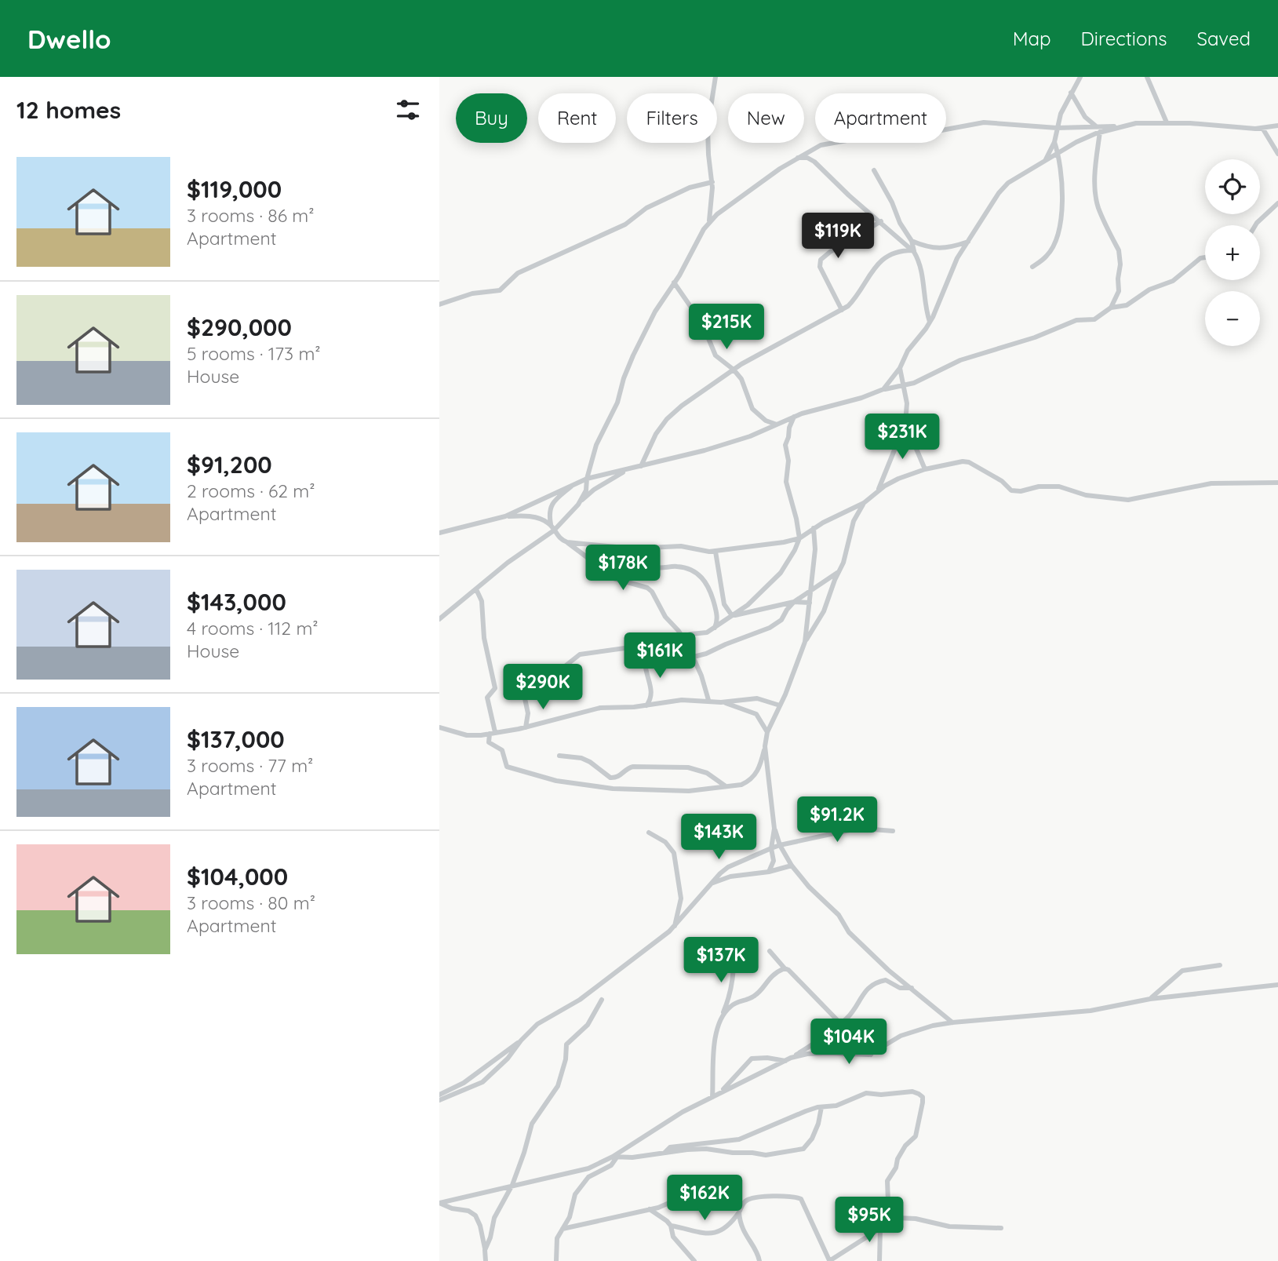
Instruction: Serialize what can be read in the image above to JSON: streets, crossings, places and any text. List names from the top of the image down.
{
  "page": {
    "header": "Dwello",
    "nav": ["Map", "Directions", "Saved"],
    "heading": "12 homes",
    "chip": [
      "Buy",
      "Rent",
      "Filters",
      "New",
      "Apartment"
    ],
    "list": [
      {
        "name": "$119,000",
        "note": "3 rooms · 86 m² · Apartment"
      },
      {
        "name": "$290,000",
        "note": "5 rooms · 173 m² · House"
      },
      {
        "name": "$91,200",
        "note": "2 rooms · 62 m² · Apartment"
      },
      {
        "name": "$143,000",
        "note": "4 rooms · 112 m² · House"
      },
      {
        "name": "$137,000",
        "note": "3 rooms · 77 m² · Apartment"
      },
      {
        "name": "$104,000",
        "note": "3 rooms · 80 m² · Apartment"
      }
    ],
    "map_buttons": ["+", "−"],
    "price": [
      "$119K",
      "$215K",
      "$231K",
      "$178K",
      "$161K",
      "$290K",
      "$91.2K",
      "$143K",
      "$137K",
      "$104K",
      "$162K",
      "$95K"
    ]
  }
}
